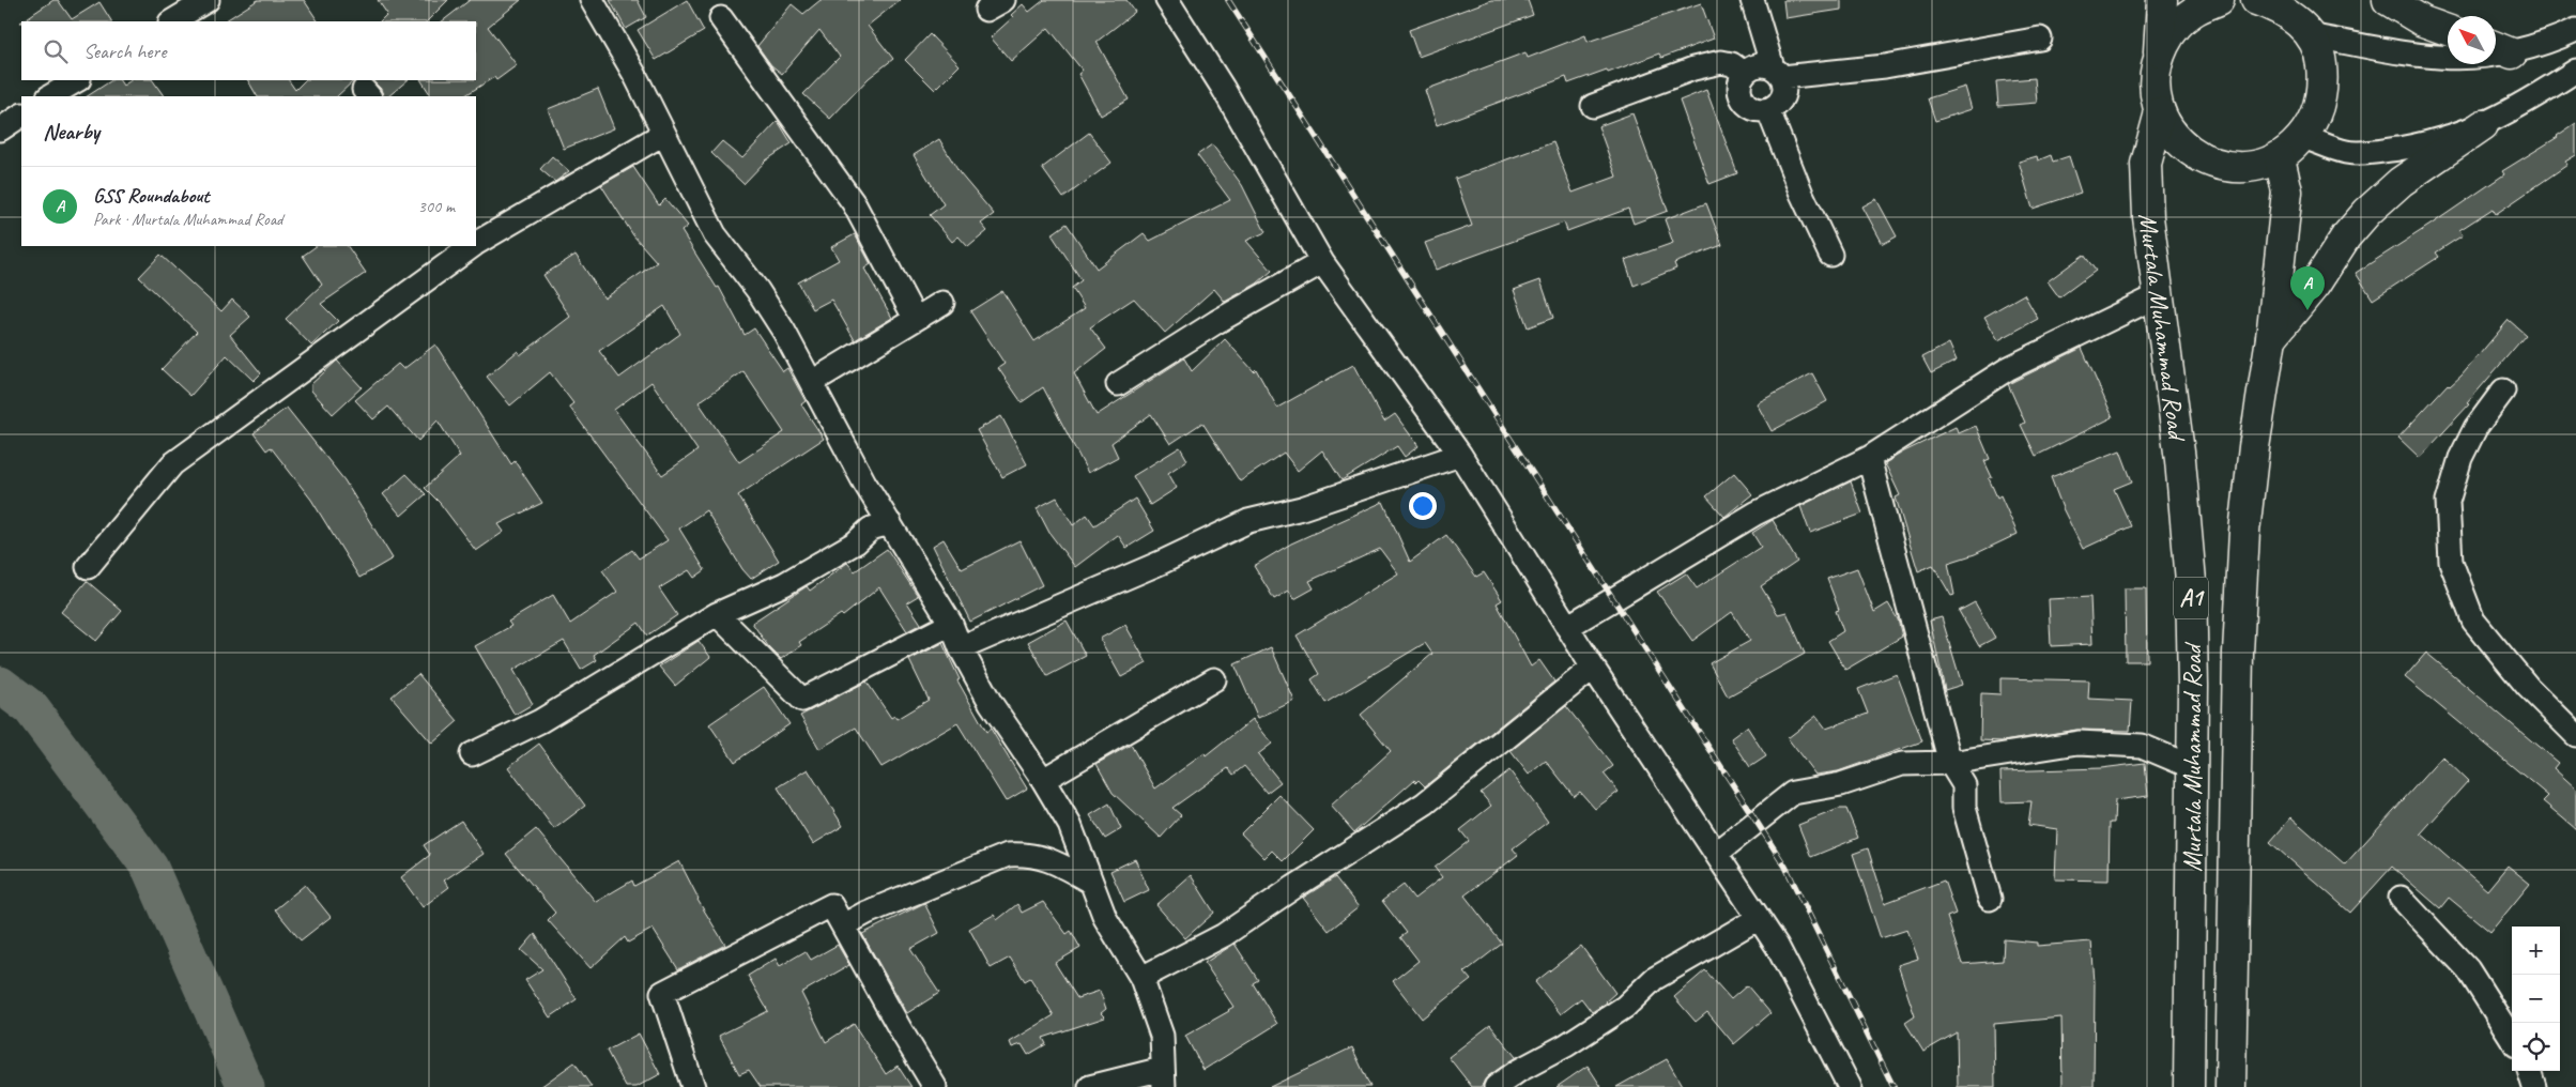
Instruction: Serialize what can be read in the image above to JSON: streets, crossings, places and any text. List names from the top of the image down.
{
  "streets": {
    "highway": ["Murtala Muhammad Road", "A1"]
  },
  "north": "top left",
  "page": {
    "search": "Search here",
    "heading": "Nearby",
    "list": [
      {
        "mark": "A",
        "name": "GSS Roundabout",
        "note": "Park · Murtala Muhammad Road",
        "value": "300 m"
      }
    ],
    "pins": "A",
    "map_buttons": ["+", "−"]
  }
}
